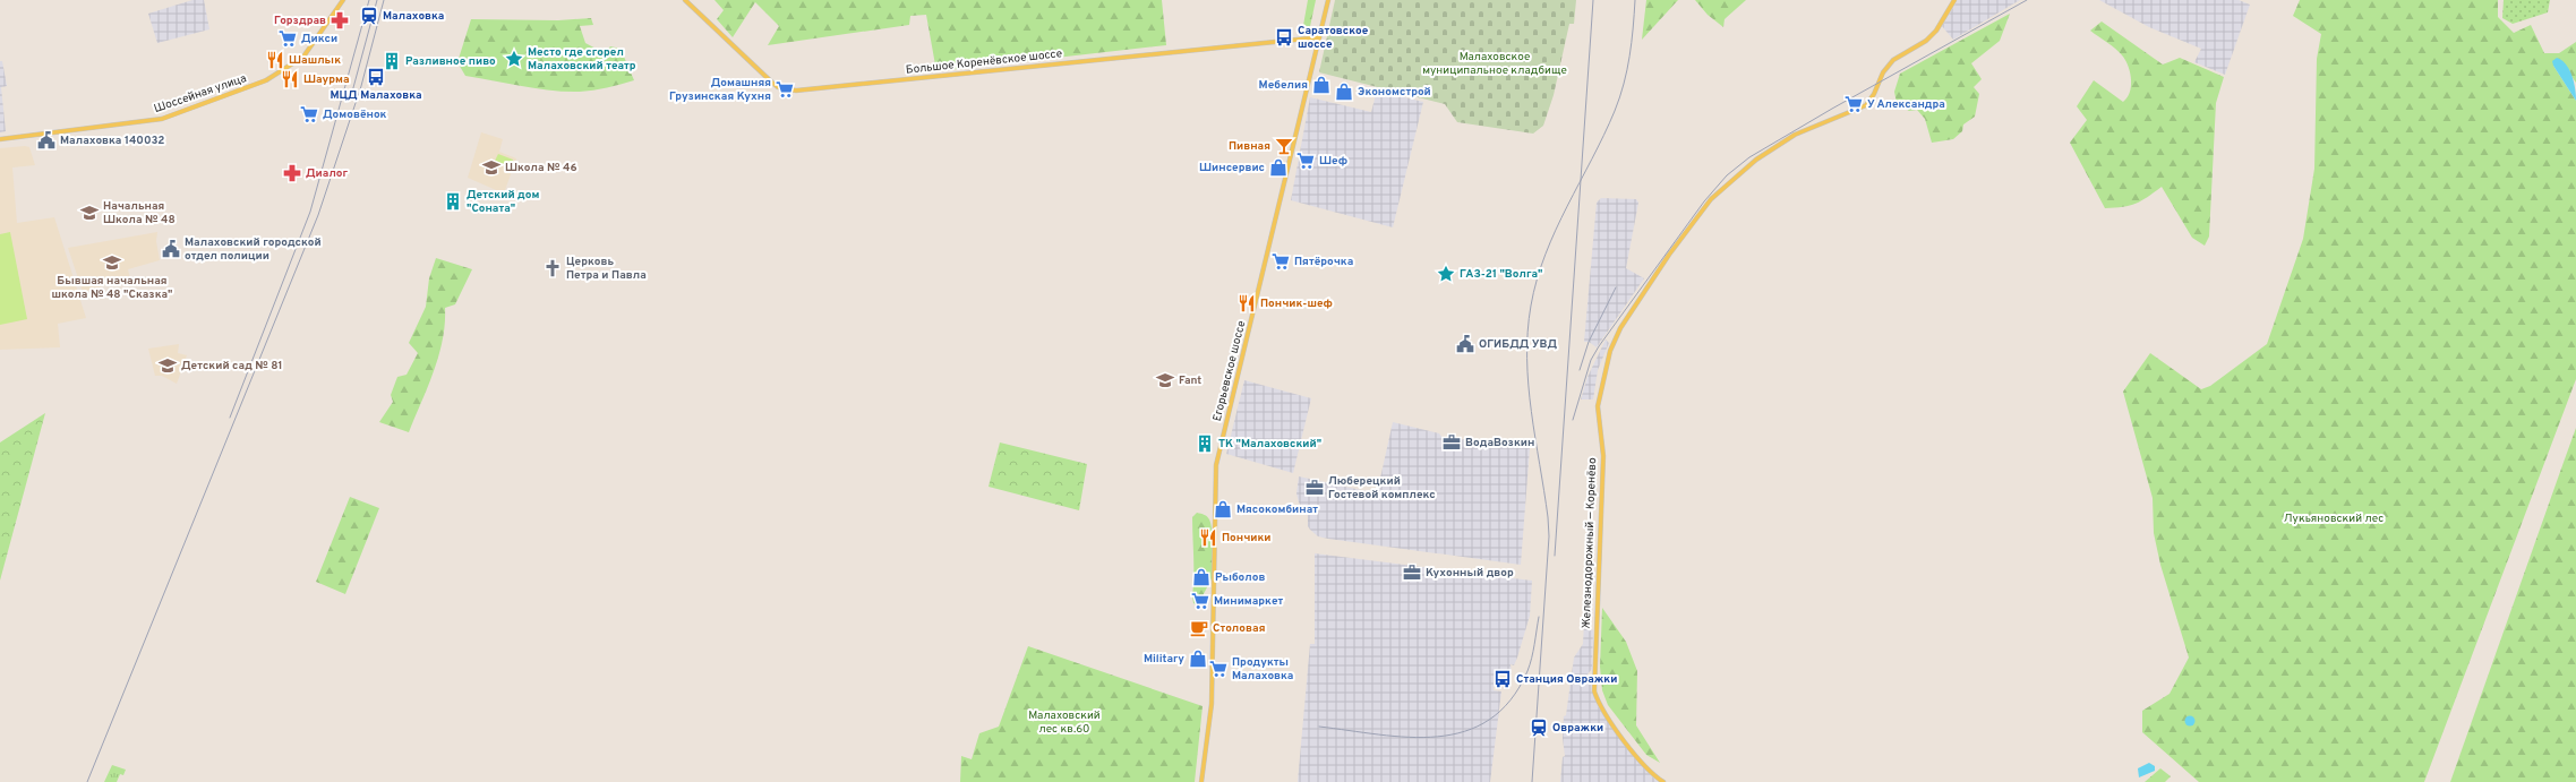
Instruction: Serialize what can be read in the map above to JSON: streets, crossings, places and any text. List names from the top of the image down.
{
  "streets": {
    "main road": [
      "Большое Коренёвское шоссе",
      "Шоссейная улица",
      "Егорьевское шоссе",
      "Железнодорожный — Коренёво"
    ]
  },
  "crossings": [
    ["Большое Коренёвское шоссе", "Егорьевское шоссе"]
  ],
  "parks": ["Малаховское муниципальное кладбище", "Лукьяновский лес", "Малаховский лес кв.60"],
  "places": {
    "station": ["Малаховка", "Овражки"],
    "pharmacy": ["Горздрав", "Диалог"],
    "bus stop": ["Саратовское шоссе", "МЦД Малаховка", "Станция Овражки"],
    "supermarket": [
      "Дикси",
      "Домашняя Грузинская Кухня",
      "У Александра",
      "Домовёнок",
      "Шеф",
      "Пятёрочка",
      "Минимаркет",
      "Продукты Малаховка"
    ],
    "place": ["Место где сгорел Малаховский театр", "ГАЗ-21 \"Волга\""],
    "restaurant": [
      "Шашлык",
      "Шаурма",
      "Пончик-шеф",
      "Пончики"
    ],
    "building": ["Разливное пиво", "Детский дом \"Соната\"", "ТК \"Малаховский\""],
    "shop": [
      "Мебелия",
      "Экономстрой",
      "Шинсервис",
      "Мясокомбинат",
      "Рыболов",
      "Military"
    ],
    "public building": ["Малаховка 140032", "Малаховский городской отдел полиции", "ОГИБДД УВД"],
    "bar": ["Пивная"],
    "school or university": [
      "Школа № 46",
      "Начальная Школа № 48",
      "Бывшая начальная школа № 48 \"Сказка\"",
      "Детский сад № 81",
      "Fant"
    ],
    "church": ["Церковь Петра и Павла"],
    "office": ["ВодаВозкин", "Люберецкий Гостевой комплекс", "Кухонный двор"],
    "cafe": ["Столовая"]
  }
}
